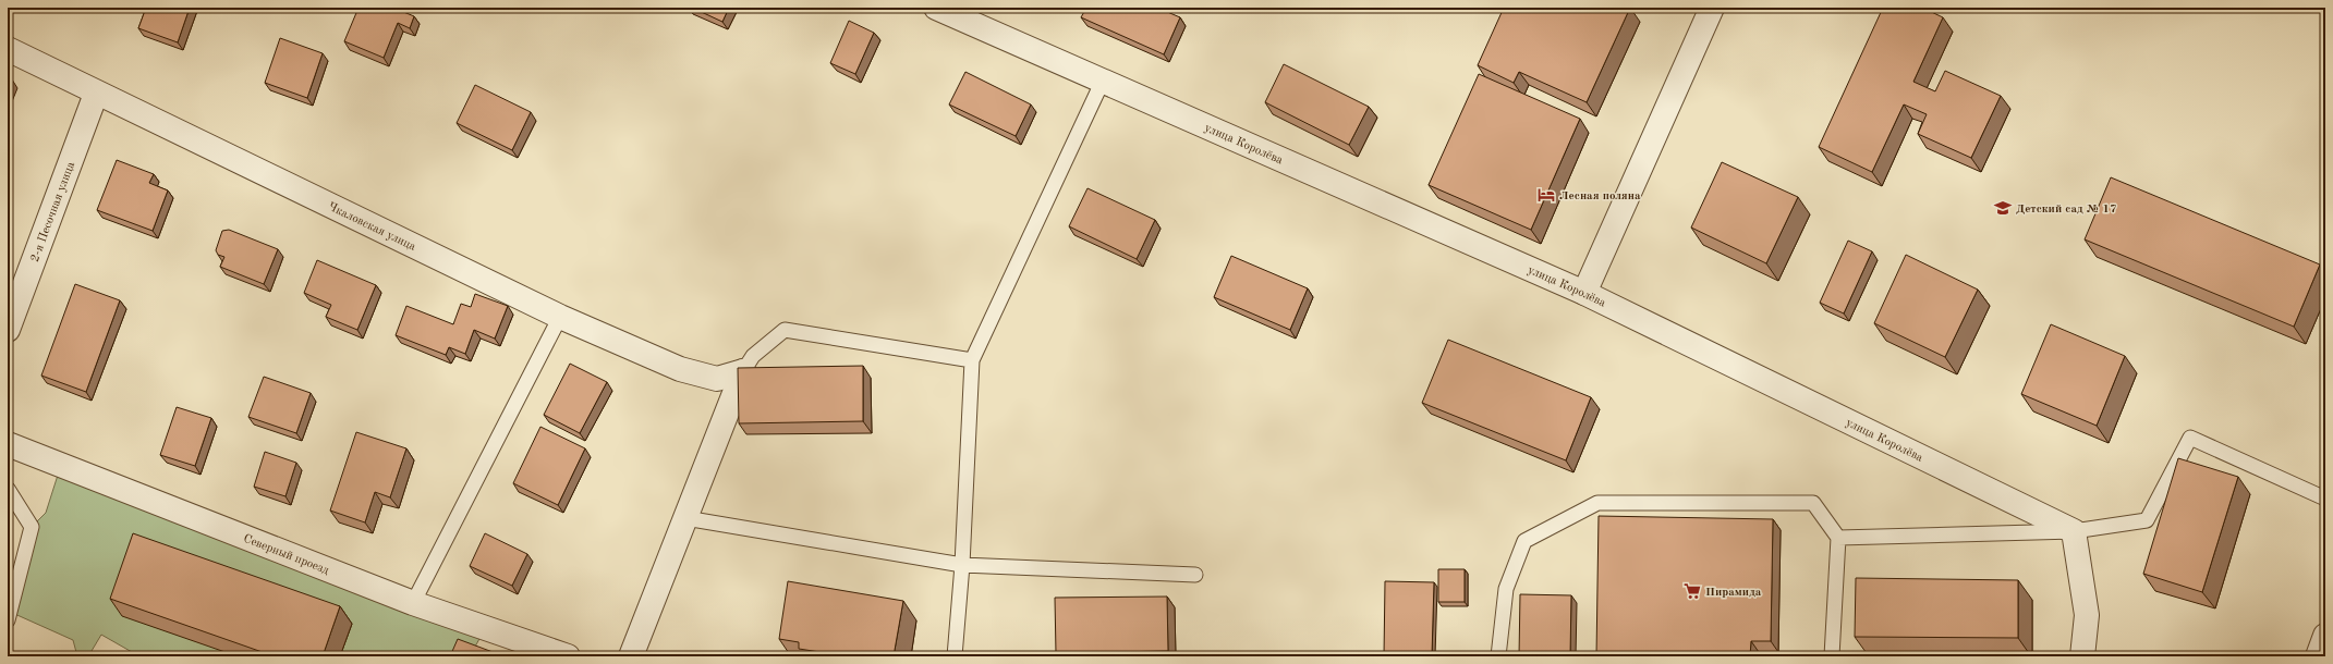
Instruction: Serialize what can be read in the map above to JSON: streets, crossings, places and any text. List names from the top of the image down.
{
  "streets": {
    "street": [
      "улица Королёва",
      "2-я Песочная улица",
      "Чкаловская улица",
      "Северный проезд"
    ]
  },
  "crossings": [
    ["2-я Песочная улица", "Чкаловская улица"]
  ],
  "places": {
    "hotel": ["Лесная поляна"],
    "school or university": ["Детский сад № 17"],
    "supermarket": ["Пирамида"]
  }
}
